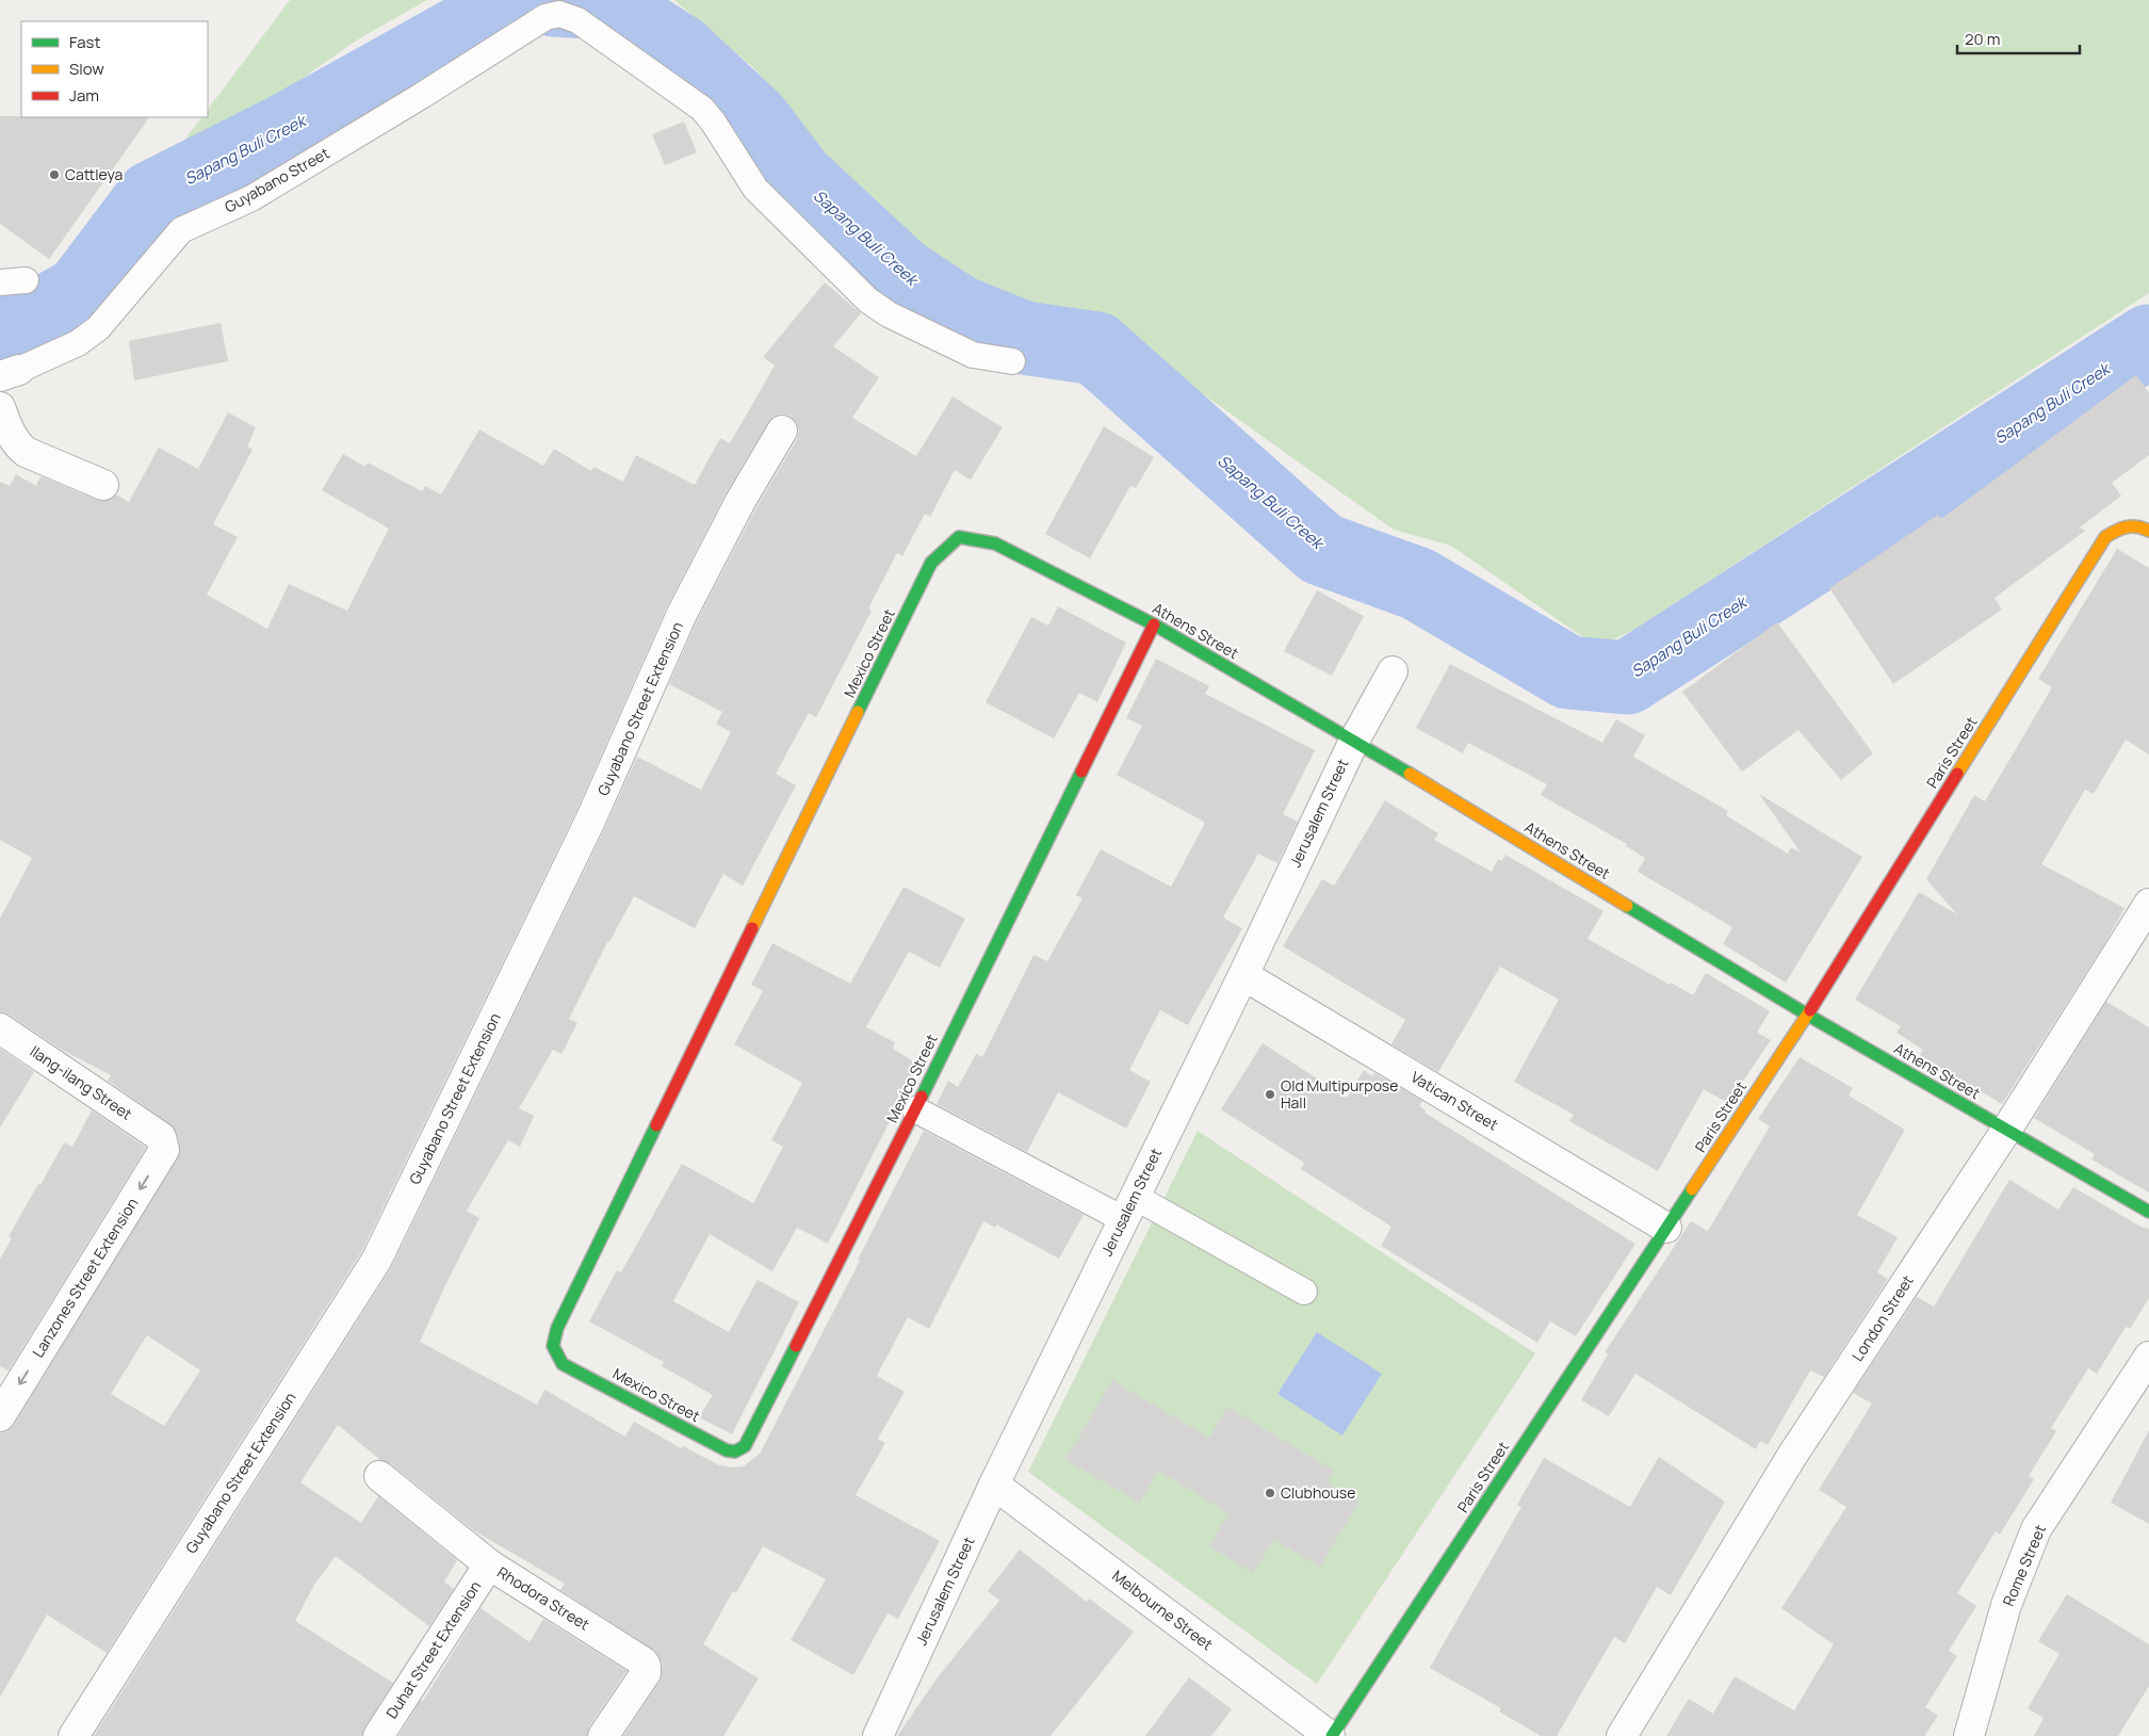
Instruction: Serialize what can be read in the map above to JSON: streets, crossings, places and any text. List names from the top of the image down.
{
  "streets": {
    "street": [
      "Athens Street",
      "Mexico Street",
      "Guyabano Street Extension",
      "Paris Street",
      "Jerusalem Street",
      "Ilang-ilang Street",
      "Vatican Street",
      "Lanzones Street Extension",
      "London Street",
      "Rome Street",
      "Rhodora Street",
      "Melbourne Street",
      "Duhat Street Extension"
    ],
    "lane": ["Guyabano Street"]
  },
  "crossings": [
    ["Athens Street", "Mexico Street"],
    ["Athens Street", "Paris Street"],
    ["Athens Street", "Jerusalem Street"],
    ["Athens Street", "London Street"],
    ["Paris Street", "Vatican Street"],
    ["Paris Street", "Melbourne Street"],
    ["Jerusalem Street", "Vatican Street"],
    ["Jerusalem Street", "Melbourne Street"],
    ["Ilang-ilang Street", "Lanzones Street Extension"],
    ["Rhodora Street", "Duhat Street Extension"]
  ],
  "one_way": ["Lanzones Street Extension"],
  "water": ["Sapang Buli Creek"],
  "places": ["Cattleya", "Old Multipurpose Hall", "Clubhouse"],
  "legend": ["Fast", "Slow", "Jam"],
  "scale_bar": "20 m"
}
